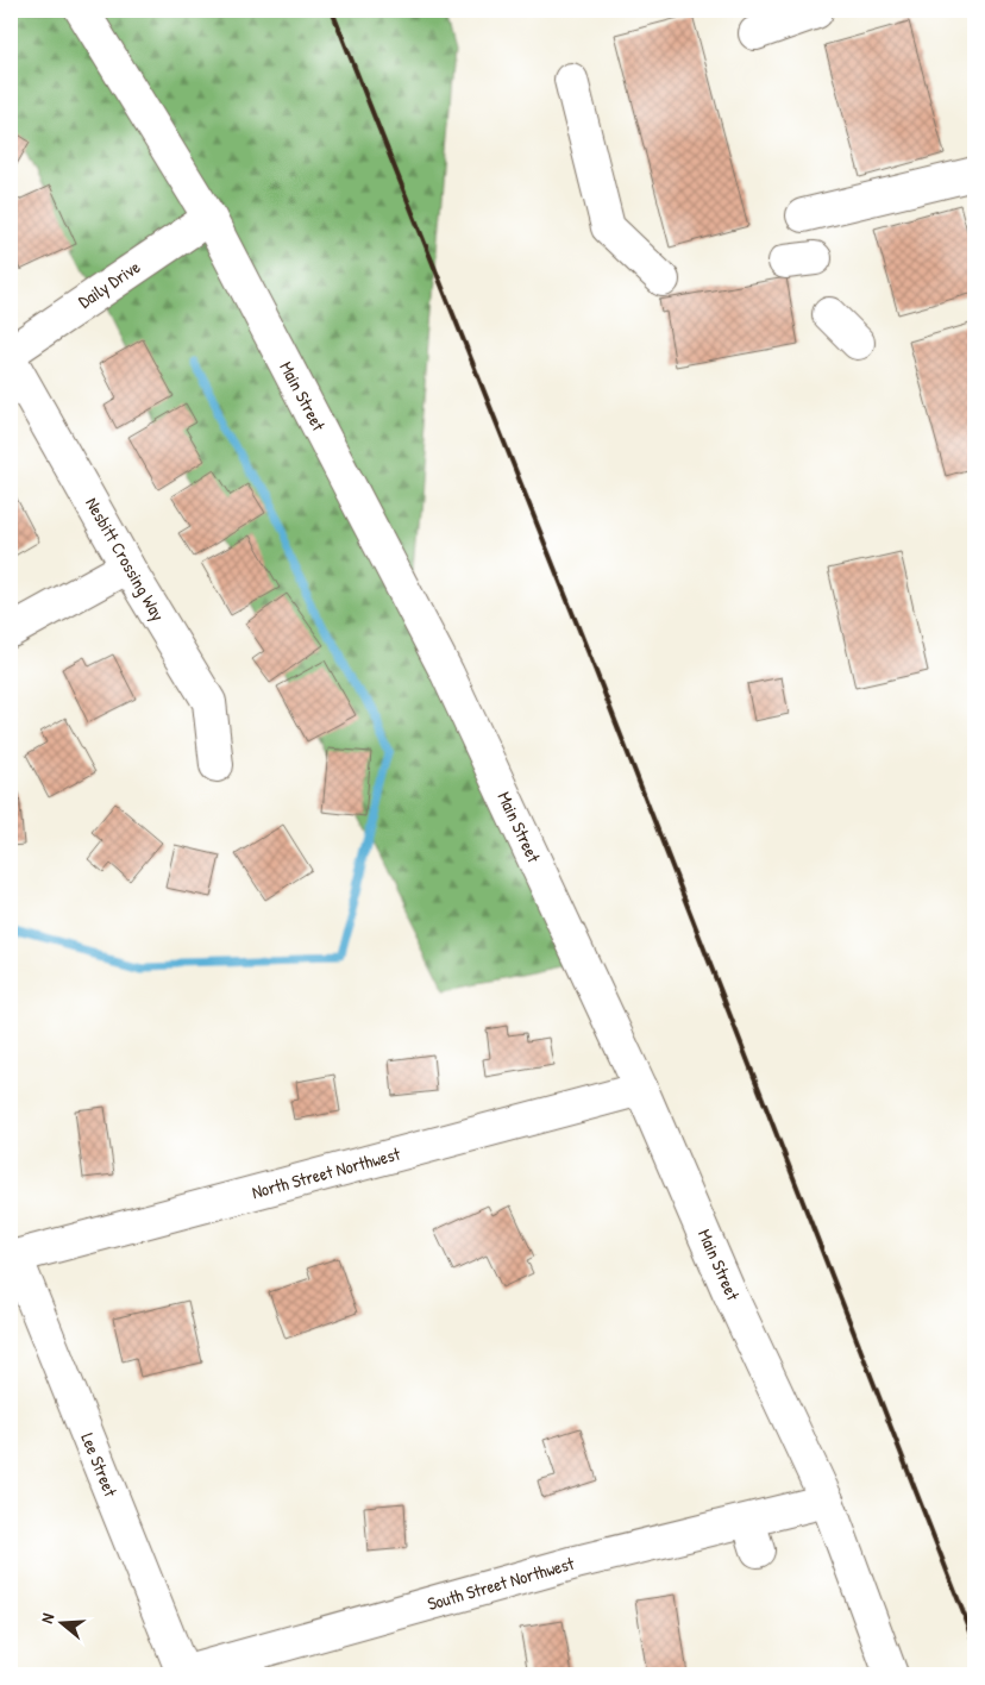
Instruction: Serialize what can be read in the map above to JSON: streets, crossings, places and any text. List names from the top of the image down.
{
  "streets": {
    "street": [
      "Daily Drive",
      "Main Street",
      "Nesbitt Crossing Way",
      "North Street Northwest",
      "Lee Street",
      "South Street Northwest"
    ]
  },
  "crossings": [
    ["Daily Drive", "Main Street"],
    ["Main Street", "North Street Northwest"],
    ["Main Street", "South Street Northwest"],
    ["North Street Northwest", "Lee Street"],
    ["Lee Street", "South Street Northwest"]
  ],
  "north": "left"
}
